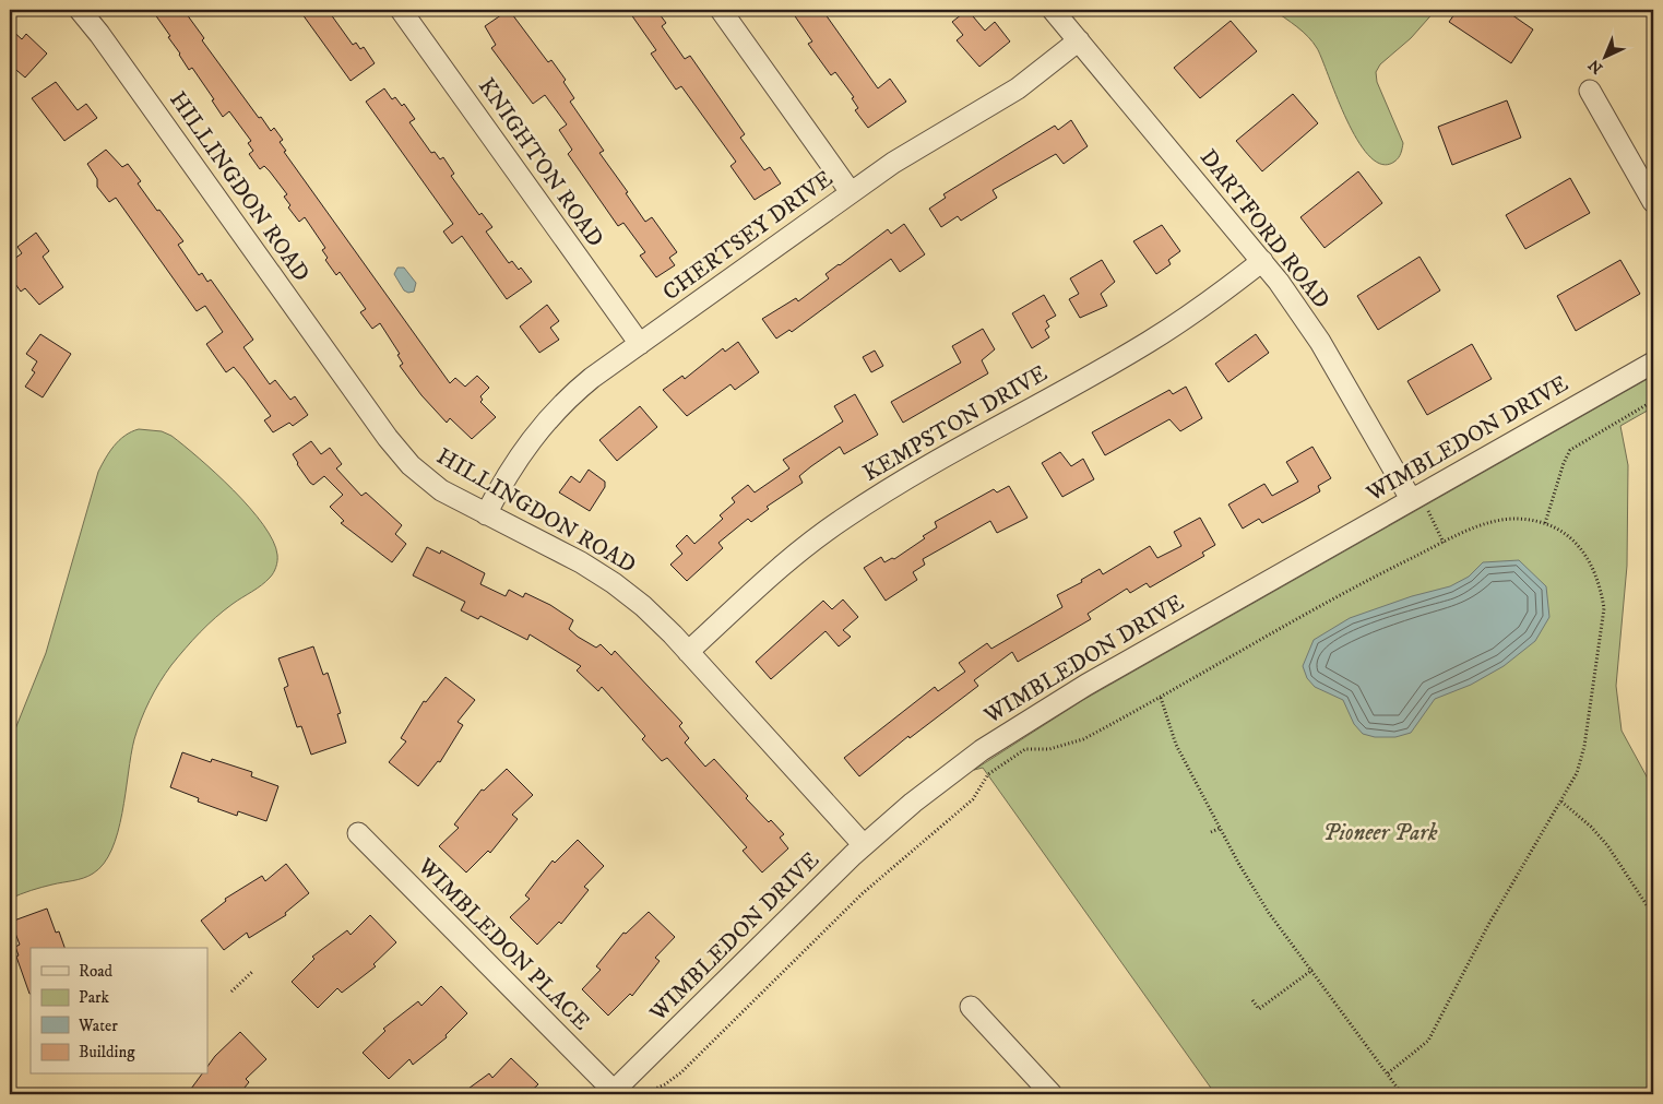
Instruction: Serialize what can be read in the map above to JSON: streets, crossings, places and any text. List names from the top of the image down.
{
  "streets": {
    "street": [
      "KNIGHTON ROAD",
      "HILLINGDON ROAD",
      "DARTFORD ROAD",
      "CHERTSEY DRIVE",
      "KEMPSTON DRIVE",
      "WIMBLEDON DRIVE",
      "WIMBLEDON PLACE"
    ]
  },
  "crossings": [
    ["KNIGHTON ROAD", "CHERTSEY DRIVE"],
    ["HILLINGDON ROAD", "CHERTSEY DRIVE"],
    ["HILLINGDON ROAD", "KEMPSTON DRIVE"],
    ["HILLINGDON ROAD", "WIMBLEDON DRIVE"],
    ["DARTFORD ROAD", "CHERTSEY DRIVE"],
    ["DARTFORD ROAD", "KEMPSTON DRIVE"],
    ["DARTFORD ROAD", "WIMBLEDON DRIVE"],
    ["WIMBLEDON DRIVE", "WIMBLEDON PLACE"]
  ],
  "parks": ["Pioneer Park"],
  "legend": [
    "Road",
    "Park",
    "Water",
    "Building"
  ],
  "north": "bottom left"
}
